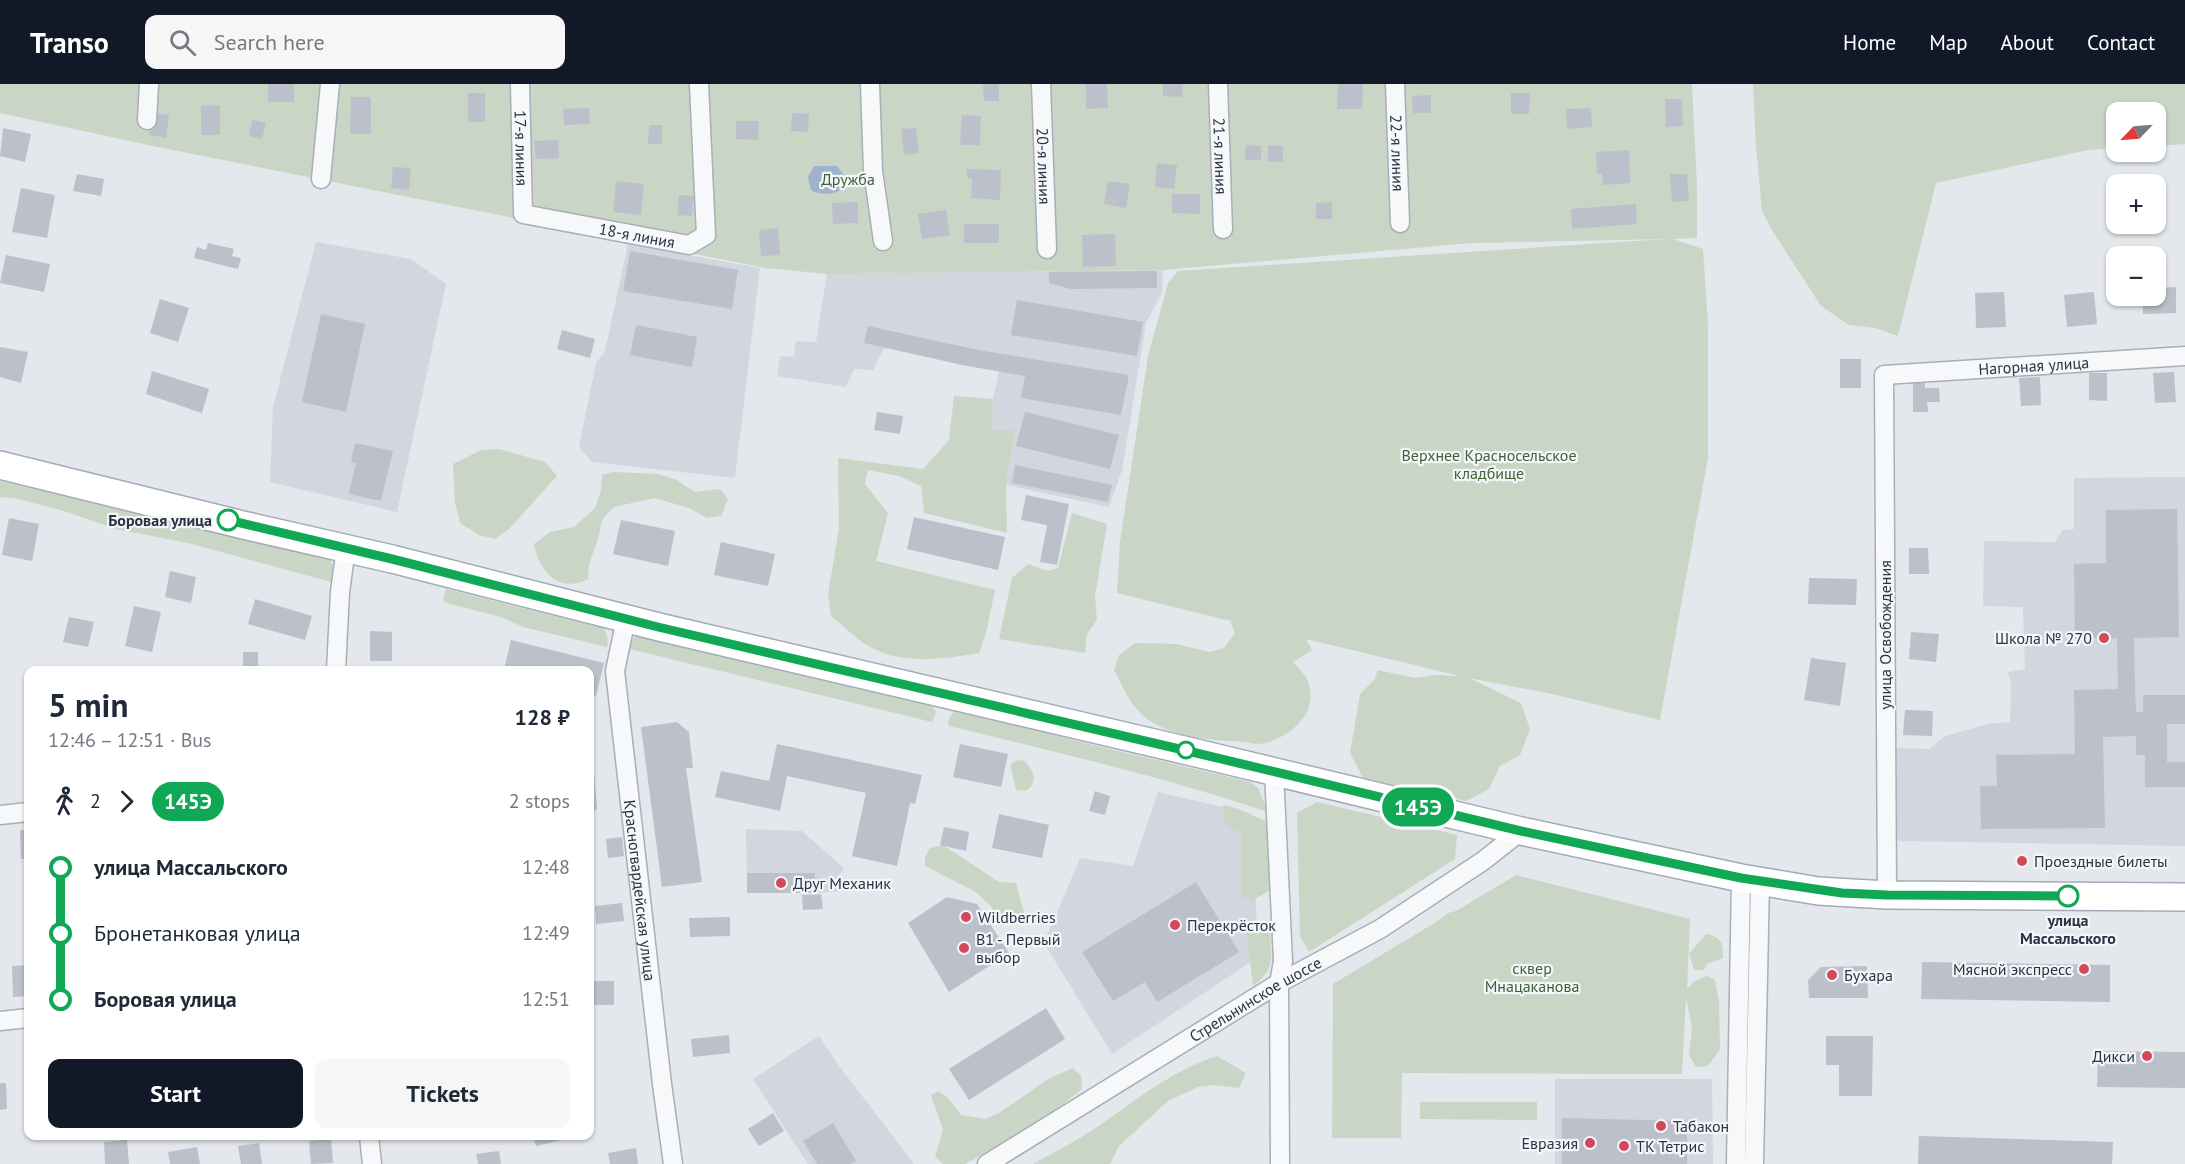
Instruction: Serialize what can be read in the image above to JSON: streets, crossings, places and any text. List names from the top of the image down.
{
  "streets": {
    "street": [
      "17-я линия",
      "22-я линия",
      "21-я линия",
      "20-я линия",
      "18-я линия",
      "Нагорная улица",
      "улица Освобождения",
      "Красногвардейская улица",
      "Стрельнинское шоссе"
    ]
  },
  "crossings": [
    ["17-я линия", "18-я линия"],
    ["Нагорная улица", "улица Освобождения"]
  ],
  "parks": ["Дружба", "Верхнее Красносельское кладбище", "сквер Мнацаканова"],
  "places": [
    "Боровая улица",
    "Школа № 270",
    "Проездные билеты",
    "Друг Механик",
    "улица Массальского",
    "Wildberries",
    "Перекрёсток",
    "В1 - Первый выбор",
    "Мясной экспресс",
    "Бухара",
    "Дикси",
    "Табакон",
    "Евразия",
    "ТК Тетрис"
  ],
  "lines": ["bus line 145Э"],
  "north": "bottom left",
  "page": {
    "header": "Transo",
    "search": "Search here",
    "nav": [
      "Home",
      "Map",
      "About",
      "Contact"
    ],
    "on_map": "145Э",
    "map_buttons": ["+", "−"],
    "heading": ["5 min", "12:46 – 12:51 · Bus", "128 ₽"],
    "legs": ["2", "145Э", "2 stops"],
    "list": [
      {
        "name": "улица Массальского",
        "value": "12:48"
      },
      {
        "name": "Бронетанковая улица",
        "value": "12:49"
      },
      {
        "name": "Боровая улица",
        "value": "12:51"
      }
    ],
    "buttons": ["Start", "Tickets"]
  }
}
